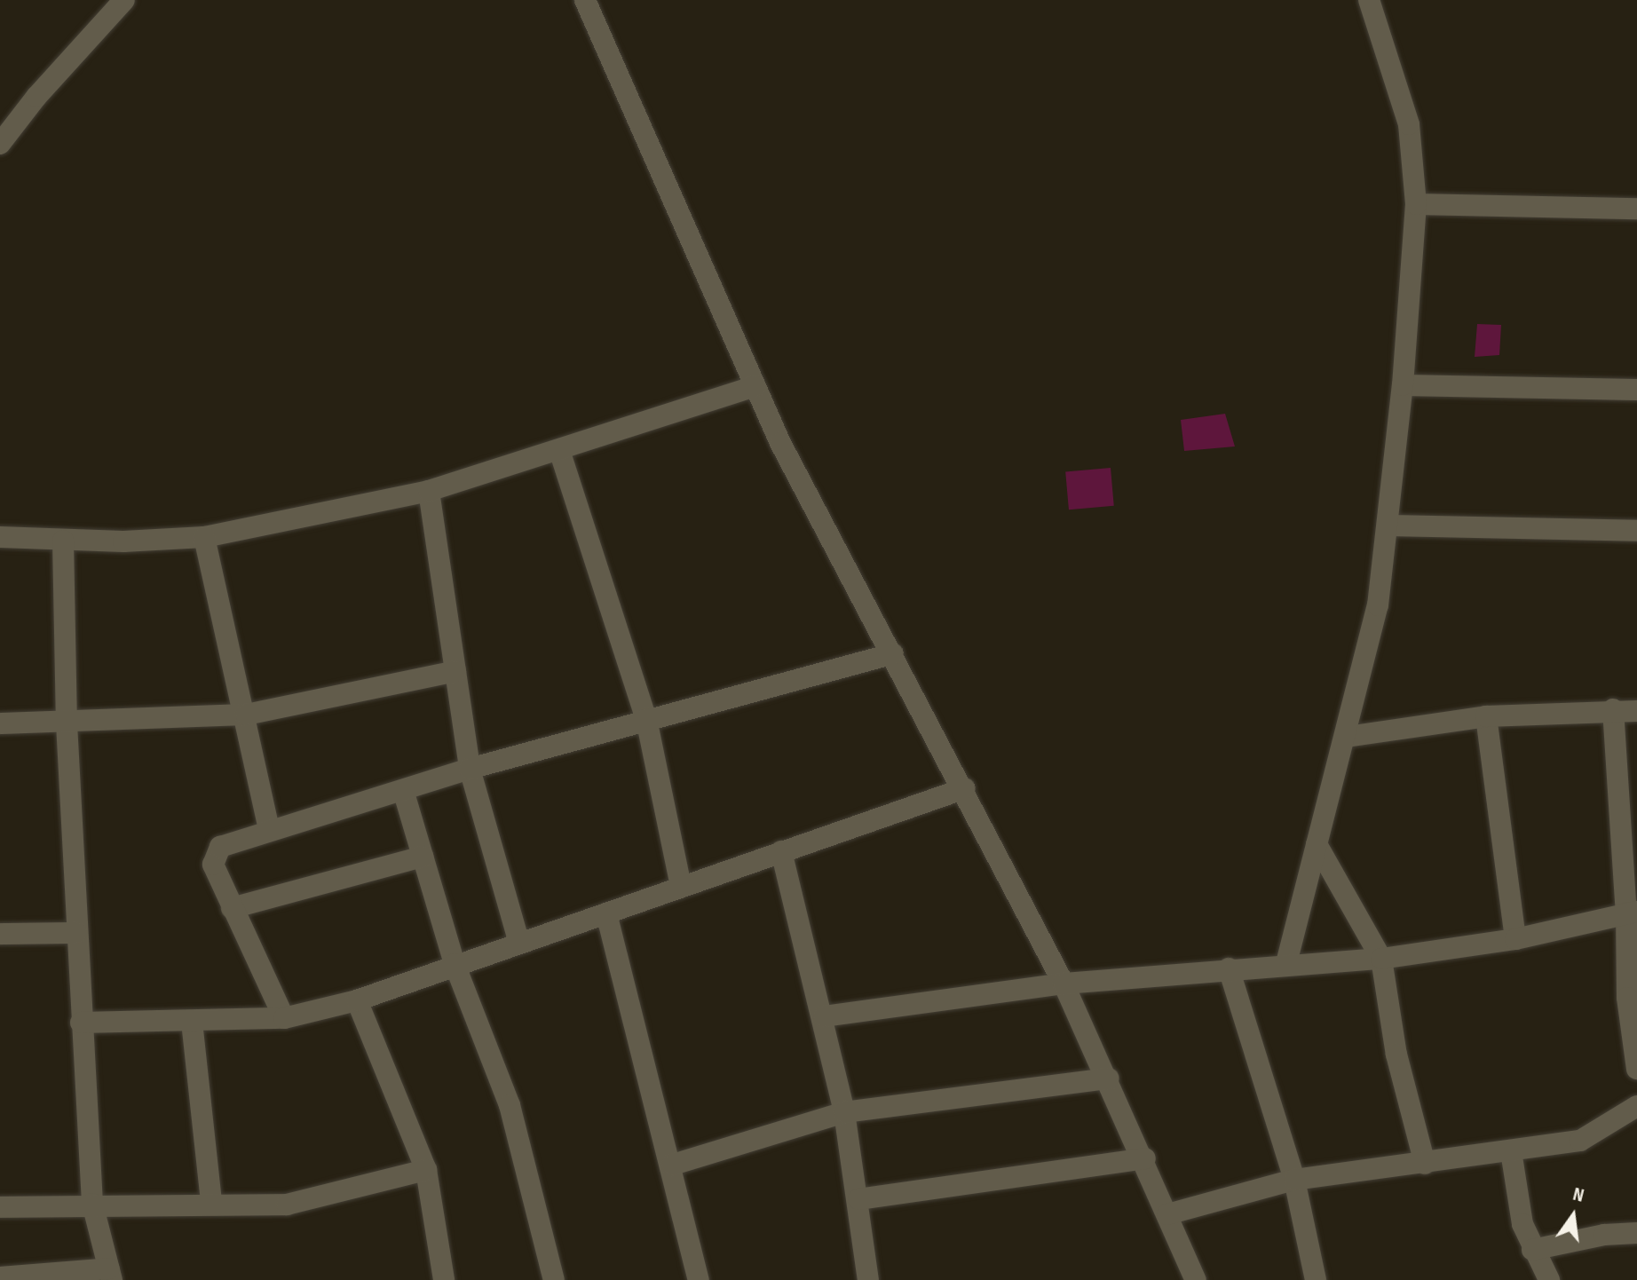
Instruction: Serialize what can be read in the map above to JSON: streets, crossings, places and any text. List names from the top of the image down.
{
  "north": "top"
}
